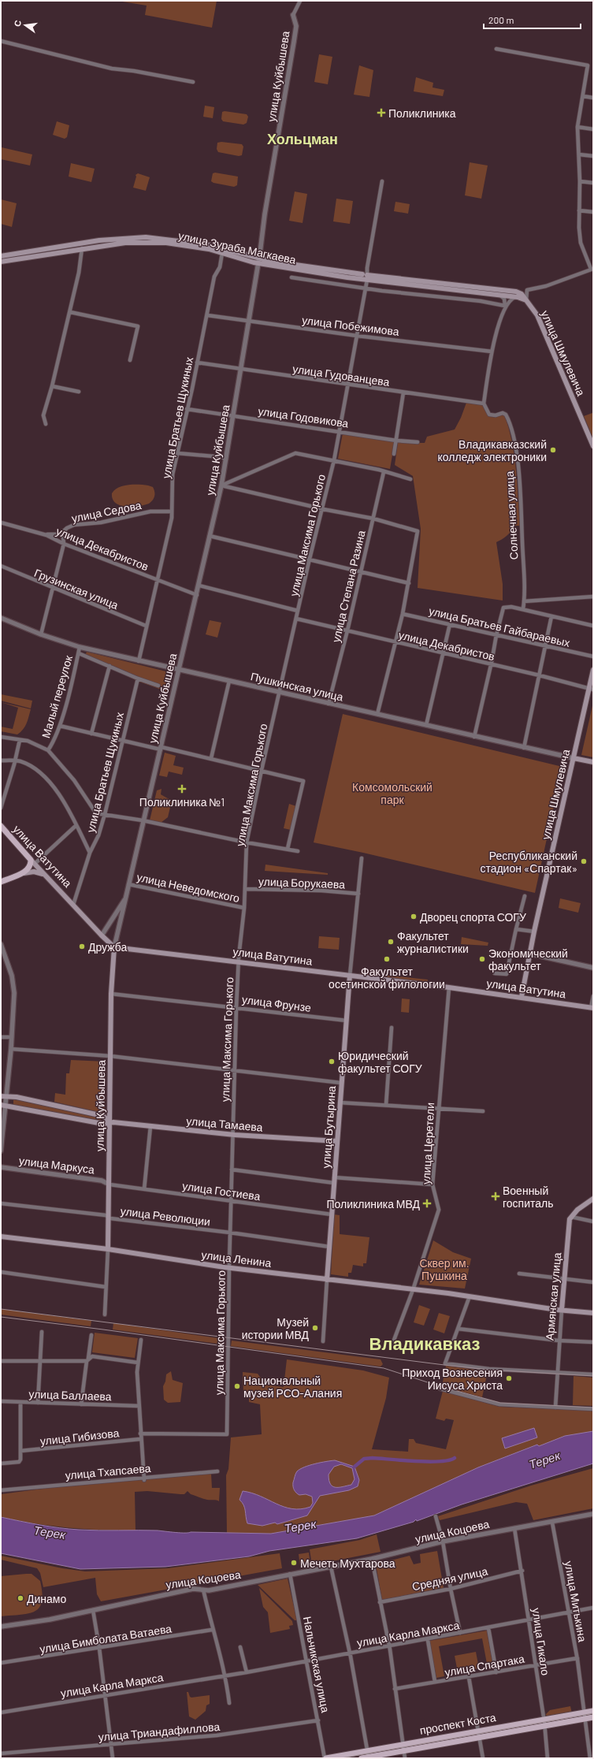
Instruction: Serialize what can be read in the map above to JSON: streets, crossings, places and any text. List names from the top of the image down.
{
  "streets": {
    "main road": [
      "улица Куйбышева",
      "улица Зураба Магкаева",
      "улица Шмулевича",
      "Пушкинская улица",
      "улица Ватутина",
      "улица Тамаева",
      "улица Бутырина",
      "улица Ленина",
      "Армянская улица",
      "проспект Коста"
    ],
    "street": [
      "улица Побежимова",
      "улица Гудованцева",
      "улица Годовикова",
      "улица Братьев Щукиных",
      "улица Седова",
      "Солнечная улица",
      "улица Максима Горького",
      "улица Декабристов",
      "улица Степана Разина",
      "Грузинская улица",
      "улица Братьев Гайбараевых",
      "Малый переулок",
      "улица Борукаева",
      "улица Неведомского",
      "улица Фрунзе",
      "улица Церетели",
      "улица Маркуса",
      "улица Гостиева",
      "улица Революции",
      "улица Баллаева",
      "улица Гибизова",
      "улица Тхапсаева",
      "улица Коцоева",
      "Средняя улица",
      "улица Митькина",
      "улица Карла Маркса",
      "улица Бимболата Ватаева",
      "улица Гикало",
      "Нальчикская улица",
      "улица Спартака",
      "улица Триандафиллова"
    ]
  },
  "crossings": [
    ["улица Куйбышева", "улица Зураба Магкаева"],
    ["улица Куйбышева", "улица Побежимова"],
    ["улица Куйбышева", "улица Гудованцева"],
    ["улица Куйбышева", "улица Годовикова"],
    ["улица Куйбышева", "улица Декабристов"],
    ["улица Куйбышева", "Пушкинская улица"],
    ["улица Куйбышева", "улица Ватутина"],
    ["улица Куйбышева", "улица Неведомского"],
    ["улица Куйбышева", "улица Фрунзе"],
    ["улица Куйбышева", "улица Тамаева"],
    ["улица Куйбышева", "улица Маркуса"],
    ["улица Куйбышева", "улица Гостиева"],
    ["улица Куйбышева", "улица Революции"],
    ["улица Куйбышева", "улица Ленина"],
    ["улица Зураба Магкаева", "улица Шмулевича"],
    ["улица Зураба Магкаева", "улица Братьев Щукиных"],
    ["улица Зураба Магкаева", "улица Максима Горького"],
    ["улица Побежимова", "улица Братьев Щукиных"],
    ["улица Побежимова", "улица Максима Горького"],
    ["улица Шмулевича", "улица Декабристов"],
    ["улица Шмулевича", "Пушкинская улица"],
    ["улица Шмулевича", "улица Ватутина"],
    ["улица Гудованцева", "улица Братьев Щукиных"],
    ["улица Гудованцева", "Солнечная улица"],
    ["улица Гудованцева", "улица Максима Горького"],
    ["улица Годовикова", "улица Братьев Щукиных"],
    ["улица Годовикова", "улица Максима Горького"],
    ["улица Братьев Щукиных", "улица Седова"],
    ["улица Братьев Щукиных", "улица Декабристов"],
    ["улица Братьев Щукиных", "Грузинская улица"],
    ["улица Братьев Щукиных", "Пушкинская улица"],
    ["улица Братьев Щукиных", "улица Ватутина"],
    ["улица Седова", "улица Декабристов"],
    ["улица Максима Горького", "улица Декабристов"],
    ["улица Максима Горького", "Пушкинская улица"],
    ["улица Максима Горького", "улица Ватутина"],
    ["улица Максима Горького", "улица Борукаева"],
    ["улица Максима Горького", "улица Неведомского"],
    ["улица Максима Горького", "улица Фрунзе"],
    ["улица Максима Горького", "улица Тамаева"],
    ["улица Максима Горького", "улица Гостиева"],
    ["улица Максима Горького", "улица Революции"],
    ["улица Максима Горького", "улица Ленина"],
    ["улица Декабристов", "улица Степана Разина"],
    ["улица Степана Разина", "Пушкинская улица"],
    ["Пушкинская улица", "Малый переулок"],
    ["улица Ватутина", "улица Бутырина"],
    ["улица Ватутина", "улица Церетели"],
    ["улица Борукаева", "улица Бутырина"],
    ["улица Фрунзе", "улица Бутырина"],
    ["улица Тамаева", "улица Бутырина"],
    ["улица Бутырина", "улица Гостиева"],
    ["улица Бутырина", "улица Революции"],
    ["улица Бутырина", "улица Ленина"],
    ["улица Церетели", "улица Ленина"],
    ["улица Маркуса", "улица Гостиева"],
    ["улица Ленина", "Армянская улица"],
    ["улица Коцоева", "улица Митькина"],
    ["улица Коцоева", "улица Гикало"],
    ["улица Коцоева", "Нальчикская улица"],
    ["Средняя улица", "улица Гикало"],
    ["улица Митькина", "улица Карла Маркса"],
    ["улица Митькина", "улица Спартака"],
    ["улица Митькина", "проспект Коста"],
    ["улица Карла Маркса", "улица Гикало"],
    ["улица Карла Маркса", "Нальчикская улица"],
    ["улица Гикало", "улица Спартака"],
    ["улица Гикало", "проспект Коста"],
    ["Нальчикская улица", "проспект Коста"],
    ["Нальчикская улица", "улица Триандафиллова"]
  ],
  "districts": ["Хольцман", "Владикавказ"],
  "water": ["Терек"],
  "parks": ["Комсомольский парк", "Сквер им. Пушкина"],
  "places": {
    "health": [
      "Поликлиника",
      "Поликлиника №1",
      "Военный госпиталь",
      "Поликлиника МВД"
    ],
    "other": [
      "Владикавказский колледж электроники",
      "Республиканский стадион «Спартак»",
      "Дворец спорта СОГУ",
      "Факультет журналистики",
      "Дружба",
      "Факультет осетинской филологии",
      "Экономический факультет",
      "Юридический факультет СОГУ",
      "Музей истории МВД",
      "Приход Вознесения Иисуса Христа",
      "Национальный музей РСО-Алания",
      "Мечеть Мухтарова",
      "Динамо"
    ]
  },
  "scale_bar": "200 m",
  "north": "left"
}
